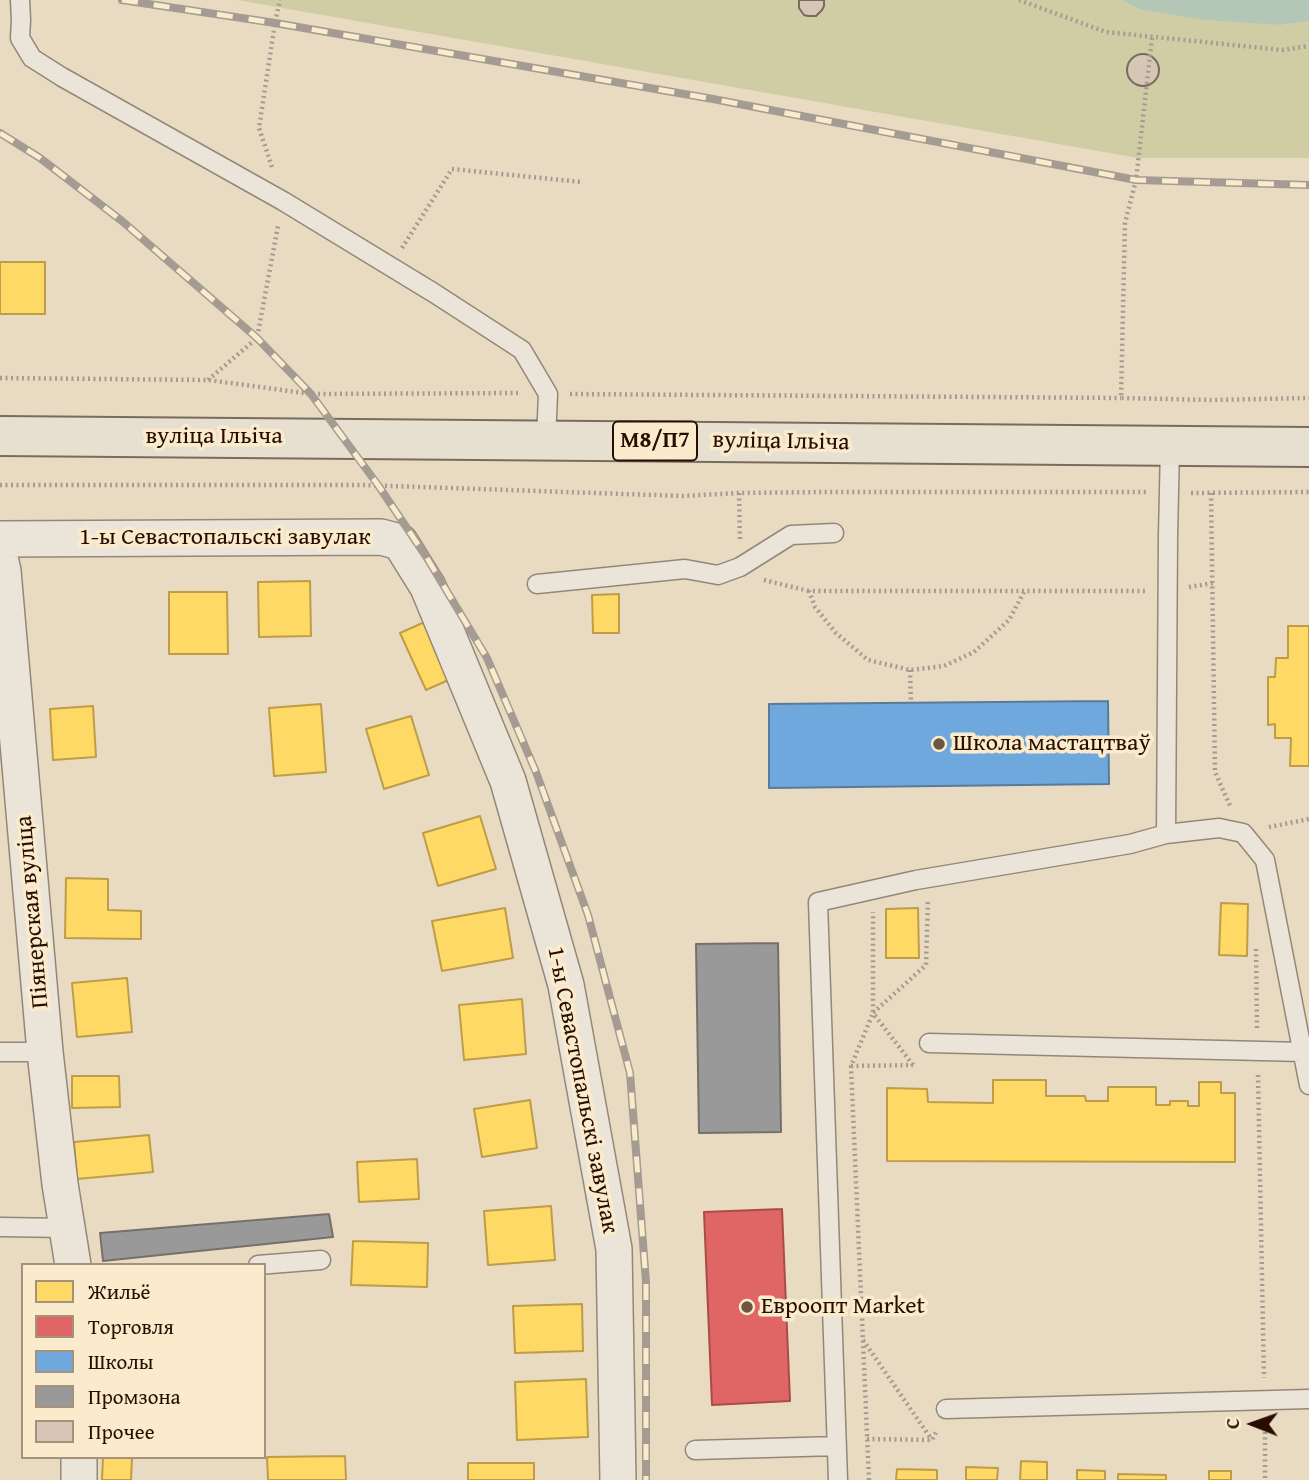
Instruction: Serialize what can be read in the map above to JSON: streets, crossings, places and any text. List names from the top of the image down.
{
  "streets": {
    "main road": ["вуліца Ільіча", "М8/П7"],
    "street": ["1-ы Севастопальскі завулак", "Піянерская вуліца"]
  },
  "crossings": [
    ["1-ы Севастопальскі завулак", "Піянерская вуліца"]
  ],
  "places": ["Школа мастацтваў", "Евроопт Market"],
  "legend": [
    "Жильё",
    "Торговля",
    "Школы",
    "Промзона",
    "Прочее"
  ],
  "north": "left"
}
